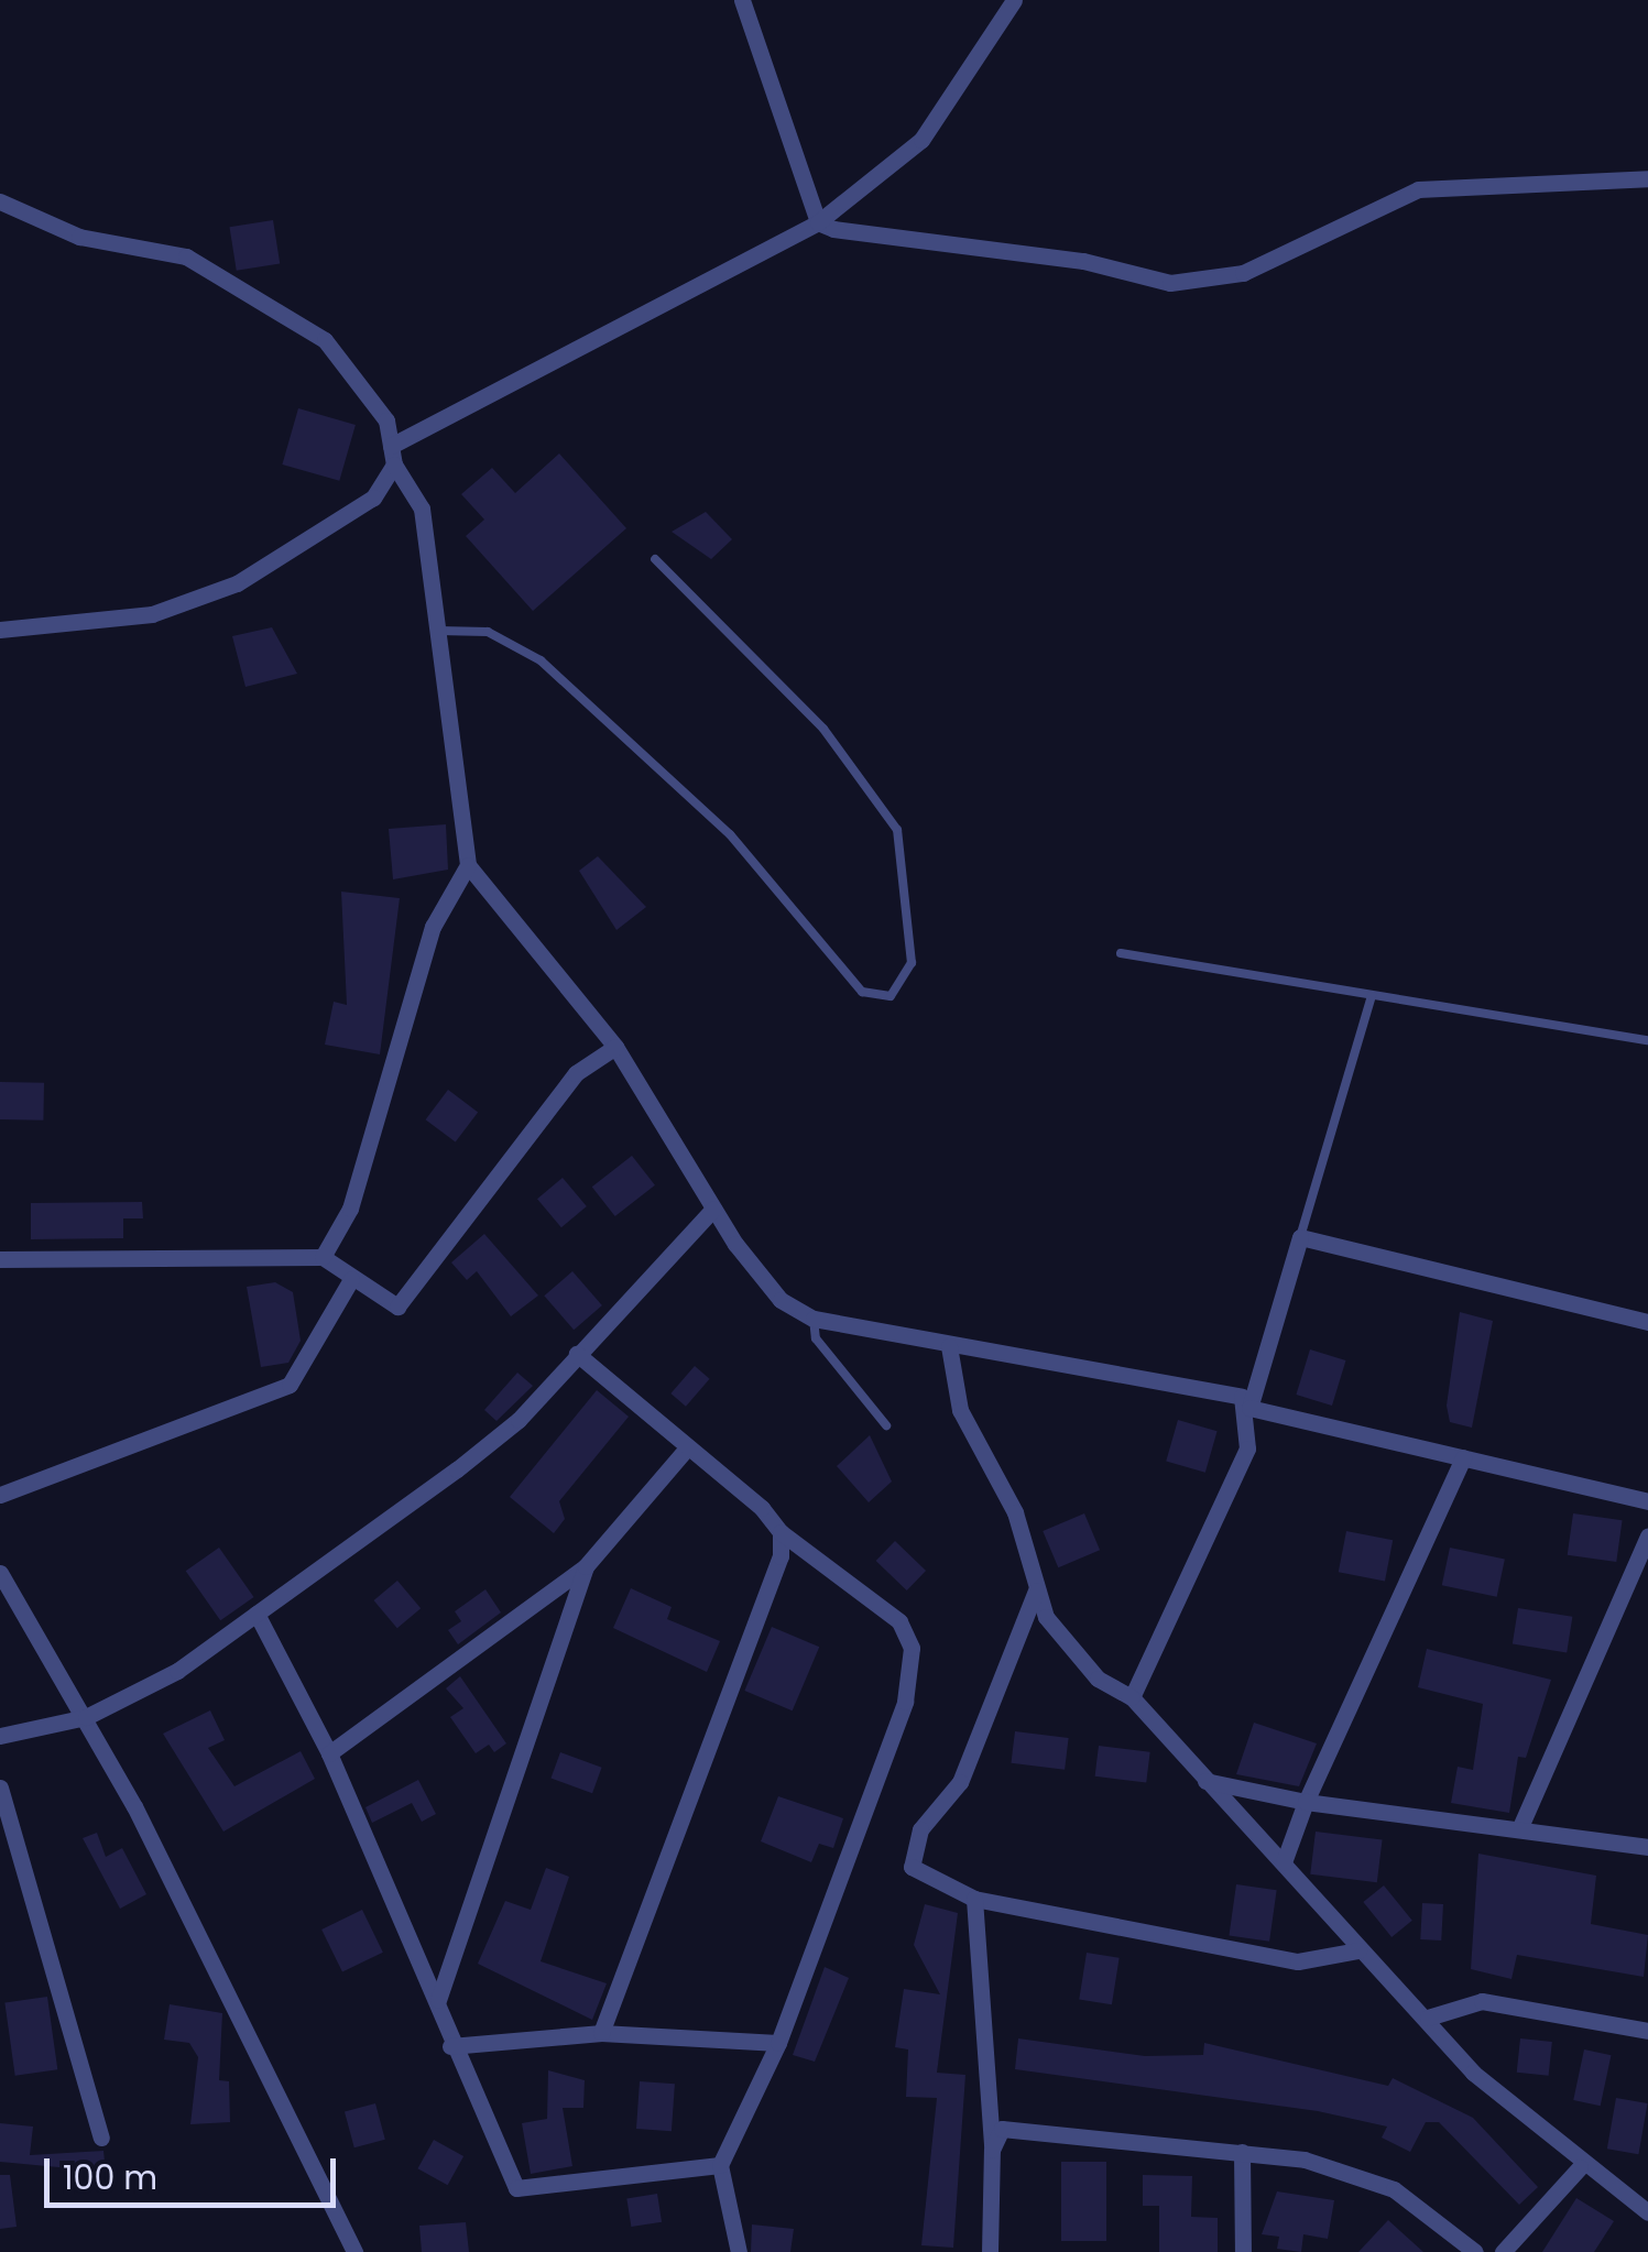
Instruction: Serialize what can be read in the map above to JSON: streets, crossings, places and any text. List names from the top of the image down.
{
  "scale_bar": "100 m"
}
